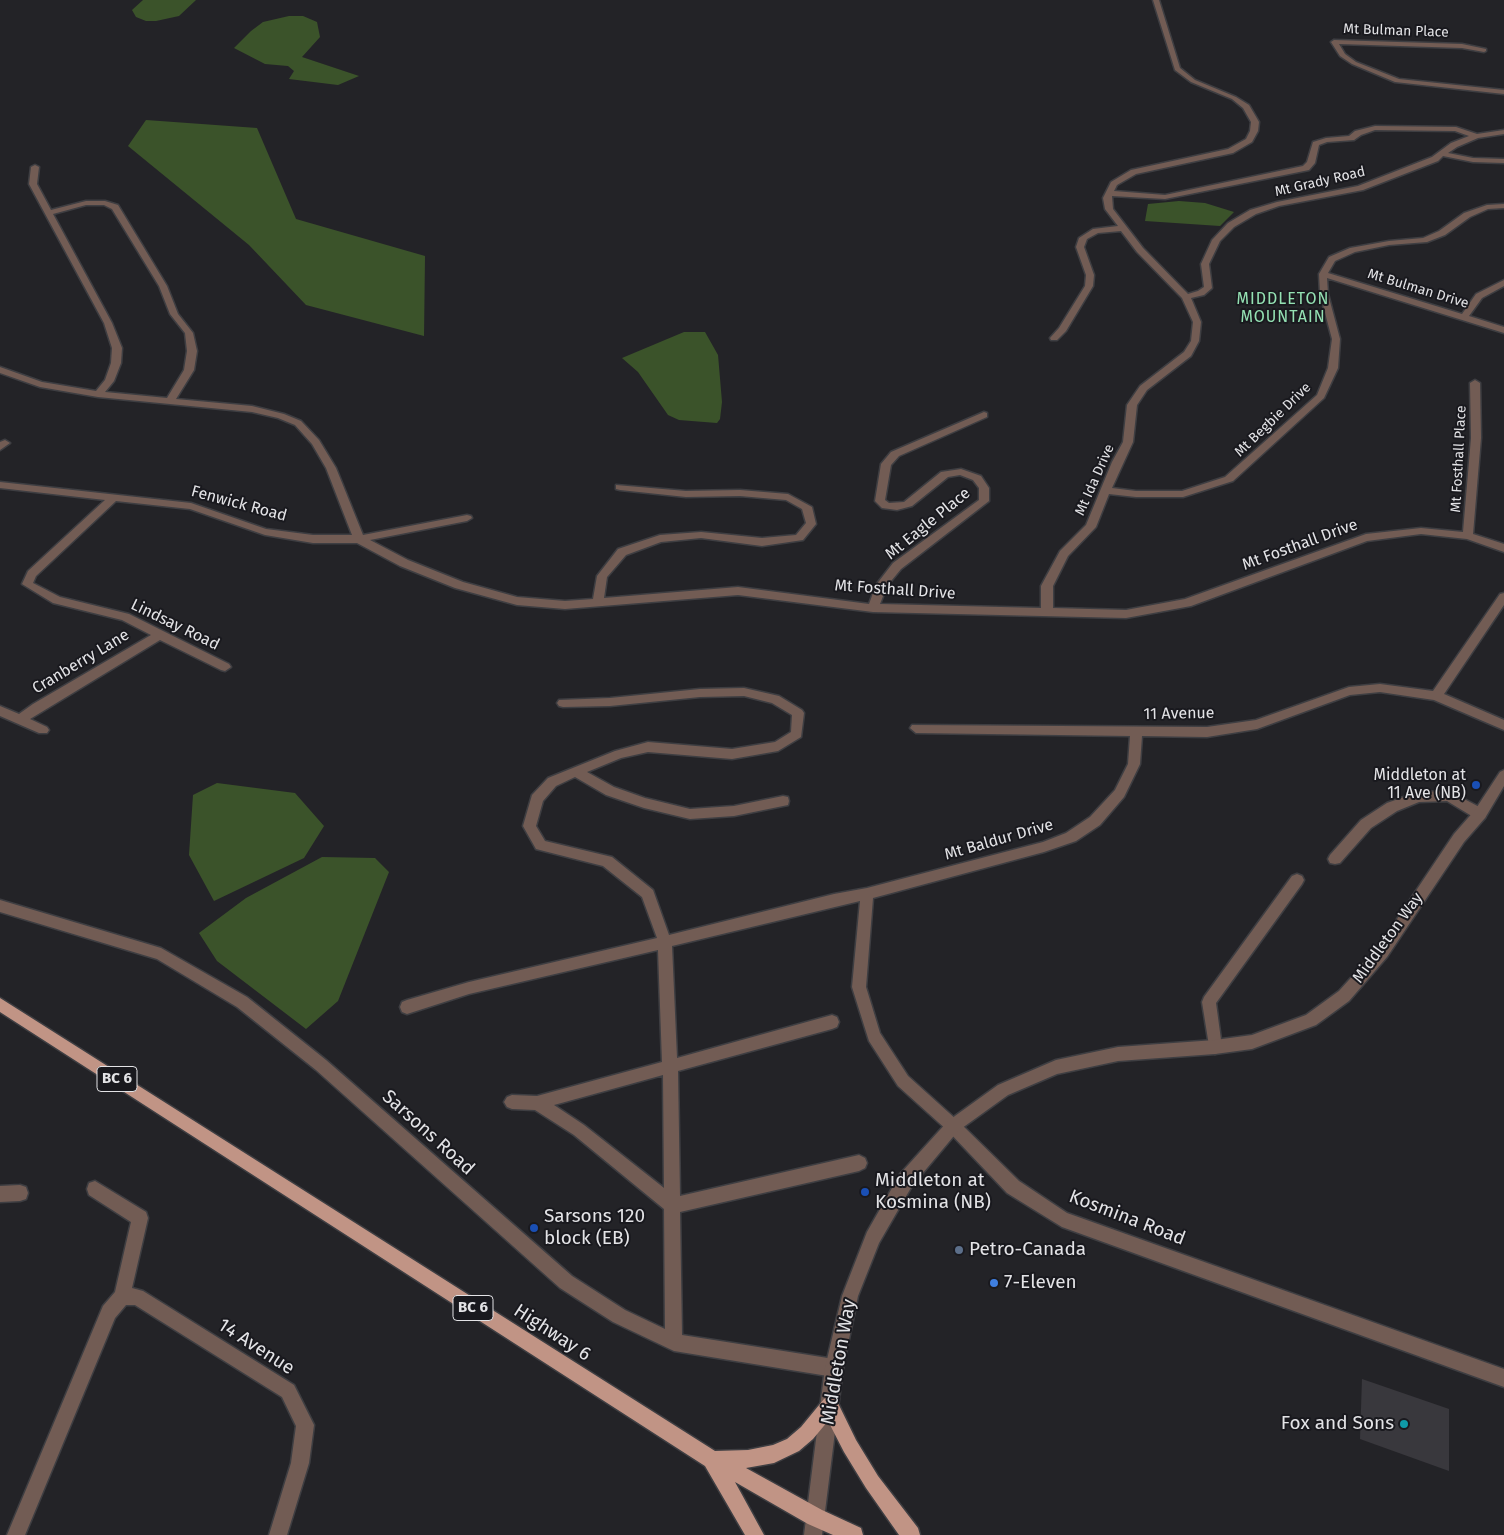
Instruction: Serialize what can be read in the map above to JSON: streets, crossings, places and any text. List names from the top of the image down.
{
  "streets": {
    "main road": ["BC 6", "Highway 6"],
    "street": [
      "Mt Bulman Place",
      "Mt Grady Road",
      "Mt Bulman Drive",
      "Mt Begbie Drive",
      "Mt Fosthall Place",
      "Mt Ida Drive",
      "Fenwick Road",
      "Mt Eagle Place",
      "Mt Fosthall Drive",
      "Lindsay Road",
      "Cranberry Lane",
      "11 Avenue",
      "Mt Baldur Drive",
      "Middleton Way",
      "Sarsons Road",
      "Kosmina Road",
      "14 Avenue"
    ]
  },
  "crossings": [
    ["Mt Grady Road", "Mt Ida Drive"],
    ["Mt Bulman Drive", "Mt Begbie Drive"],
    ["Mt Begbie Drive", "Mt Ida Drive"],
    ["Mt Fosthall Place", "Mt Fosthall Drive"],
    ["Mt Ida Drive", "Mt Fosthall Drive"],
    ["Fenwick Road", "Mt Fosthall Drive"],
    ["Fenwick Road", "Lindsay Road"],
    ["Mt Eagle Place", "Mt Fosthall Drive"],
    ["Lindsay Road", "Cranberry Lane"],
    ["11 Avenue", "Mt Baldur Drive"],
    ["Mt Baldur Drive", "Kosmina Road"],
    ["Middleton Way", "Sarsons Road"],
    ["Middleton Way", "Kosmina Road"],
    ["Middleton Way", "Highway 6"]
  ],
  "districts": ["MIDDLETON MOUNTAIN"],
  "places": [
    "Middleton at 11 Ave (NB)",
    "Middleton at Kosmina (NB)",
    "Sarsons 120 block (EB)",
    "Petro-Canada",
    "7-Eleven",
    "Fox and Sons"
  ]
}
